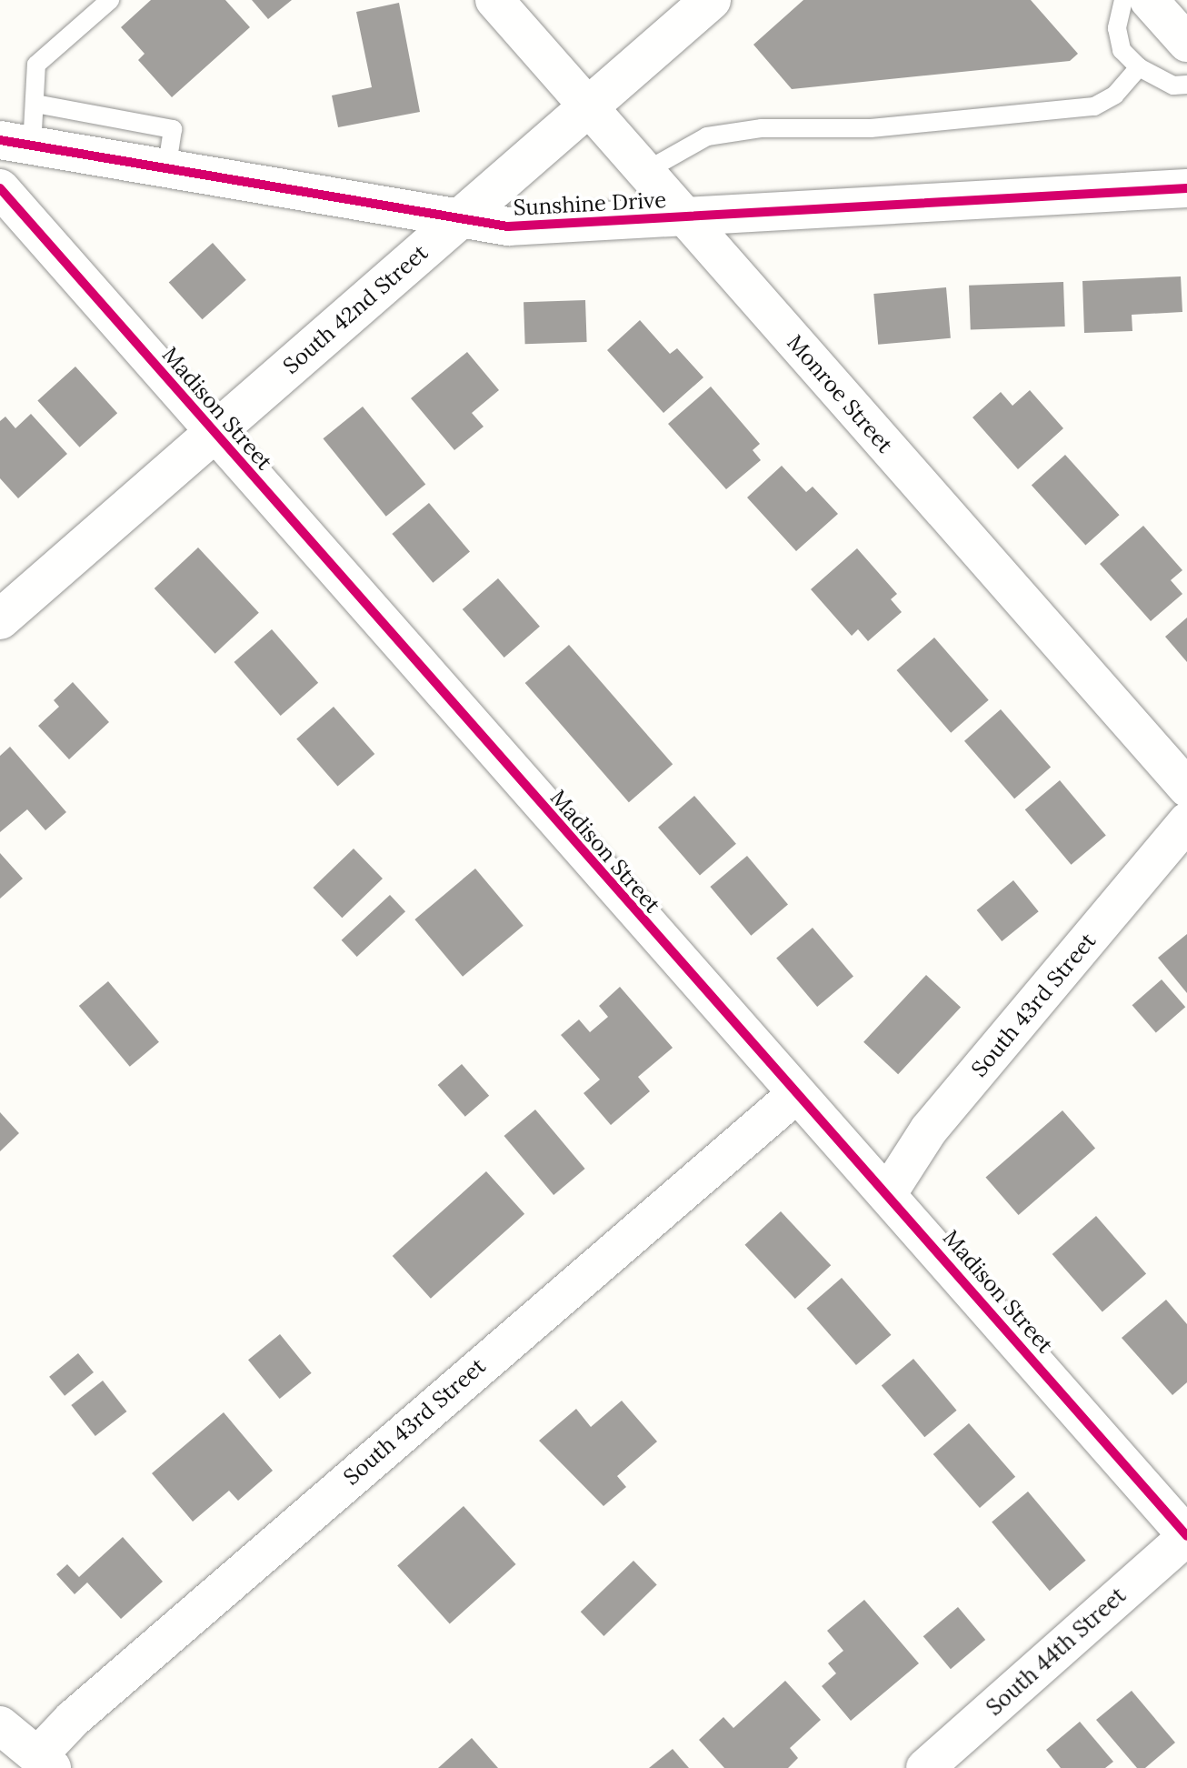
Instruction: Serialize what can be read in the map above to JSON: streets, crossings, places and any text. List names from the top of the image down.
{
  "streets": {
    "street": [
      "Sunshine Drive",
      "South 42nd Street",
      "Monroe Street",
      "Madison Street",
      "South 43rd Street",
      "South 44th Street"
    ]
  },
  "crossings": [
    ["Sunshine Drive", "South 42nd Street"],
    ["Sunshine Drive", "Monroe Street"],
    ["South 42nd Street", "Monroe Street"],
    ["South 42nd Street", "Madison Street"],
    ["Madison Street", "South 43rd Street"],
    ["Madison Street", "South 44th Street"]
  ]
}
